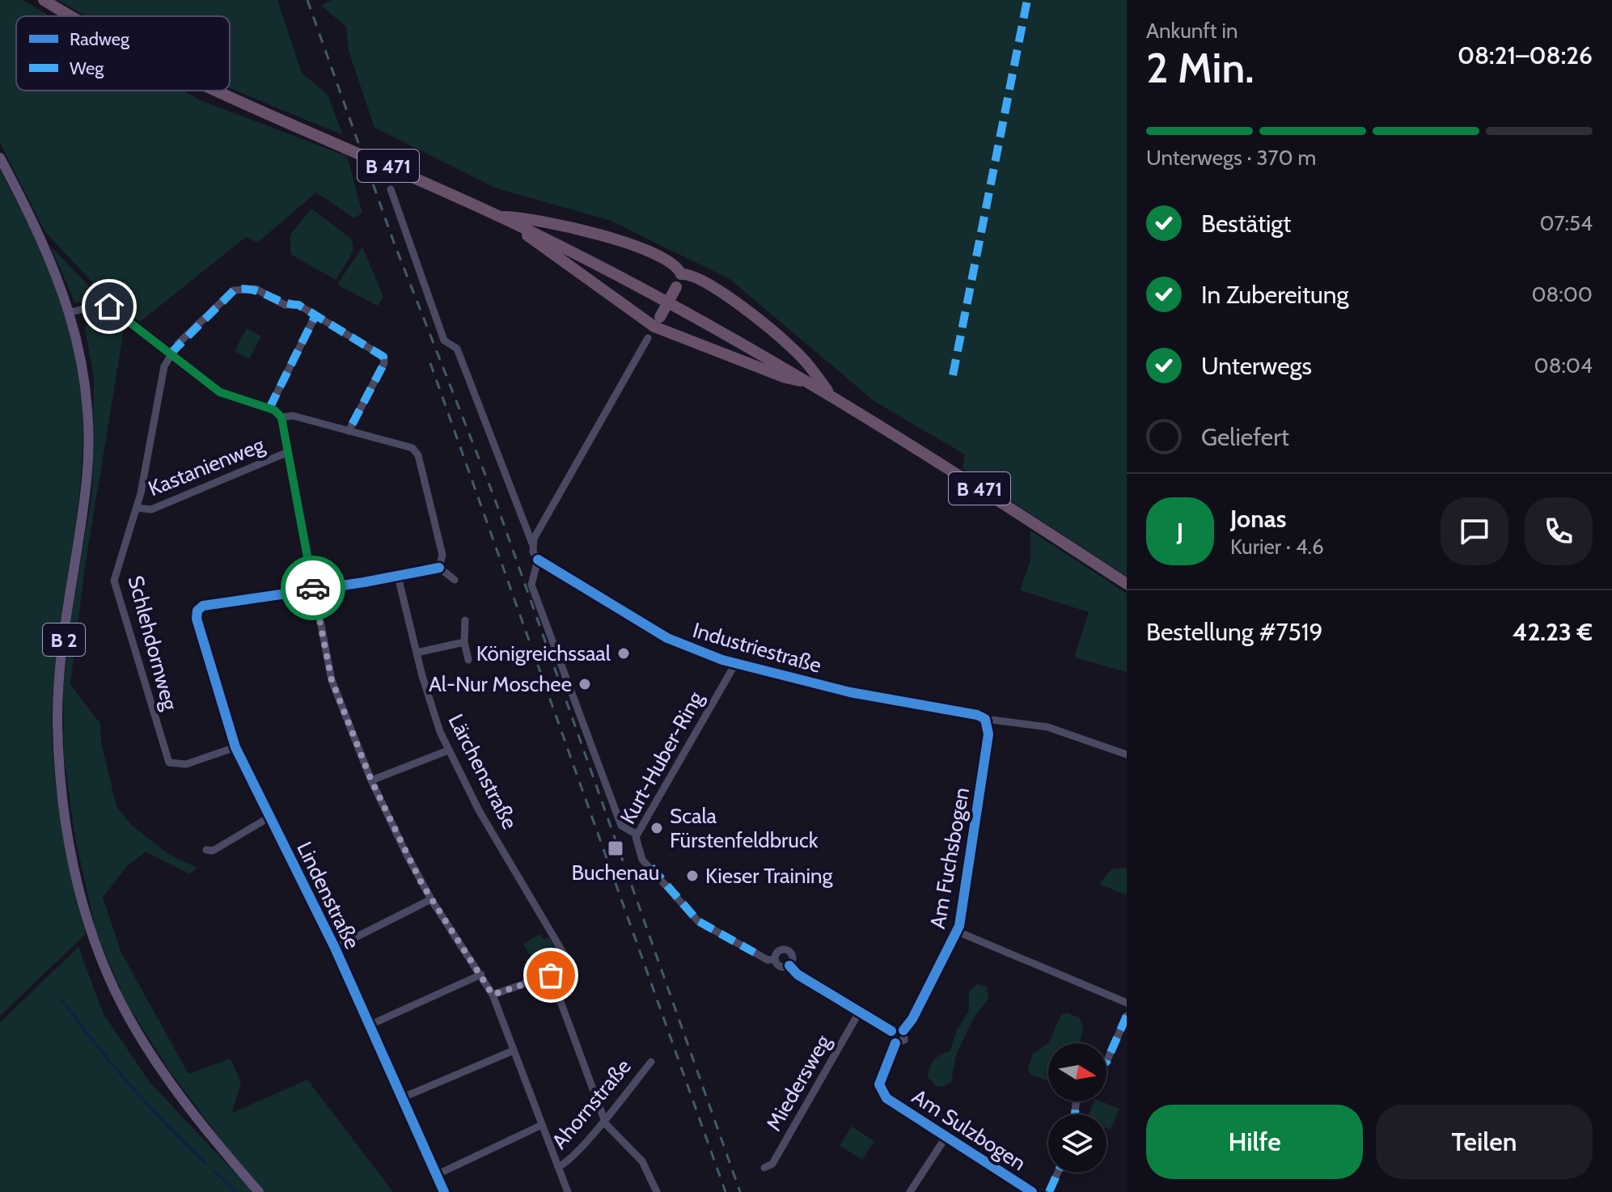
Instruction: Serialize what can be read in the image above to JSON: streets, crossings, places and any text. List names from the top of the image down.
{
  "streets": {
    "highway": ["B 471"],
    "main road": ["B 2"],
    "street": [
      "Kastanienweg",
      "Schlehdornweg",
      "Industriestraße",
      "Kurt-Huber-Ring",
      "Lärchenstraße",
      "Am Fuchsbogen",
      "Lindenstraße",
      "Miedersweg",
      "Ahornstraße",
      "Am Sulzbogen"
    ]
  },
  "crossings": [
    ["Kastanienweg", "Schlehdornweg"],
    ["Schlehdornweg", "Lindenstraße"],
    ["Industriestraße", "Kurt-Huber-Ring"],
    ["Industriestraße", "Am Fuchsbogen"],
    ["Am Fuchsbogen", "Am Sulzbogen"]
  ],
  "places": {
    "other": [
      "Königreichssaal",
      "Al-Nur Moschee",
      "Scala Fürstenfeldbruck",
      "Kieser Training"
    ],
    "transit": ["Buchenau"]
  },
  "legend": ["Radweg", "Weg"],
  "north": "right",
  "page": {
    "heading": ["2 Min.", "Ankunft in", "08:21–08:26"],
    "panel": [
      "Jonas",
      "Kurier · 4.6",
      "Bestellung #7519",
      "42.23 €"
    ],
    "bar": "Unterwegs · 370 m",
    "list": [
      ["Bestätigt", "07:54"],
      ["In Zubereitung", "08:00"],
      ["Unterwegs", "08:04"],
      "Geliefert"
    ],
    "round": "J",
    "buttons": ["Hilfe", "Teilen"]
  }
}
